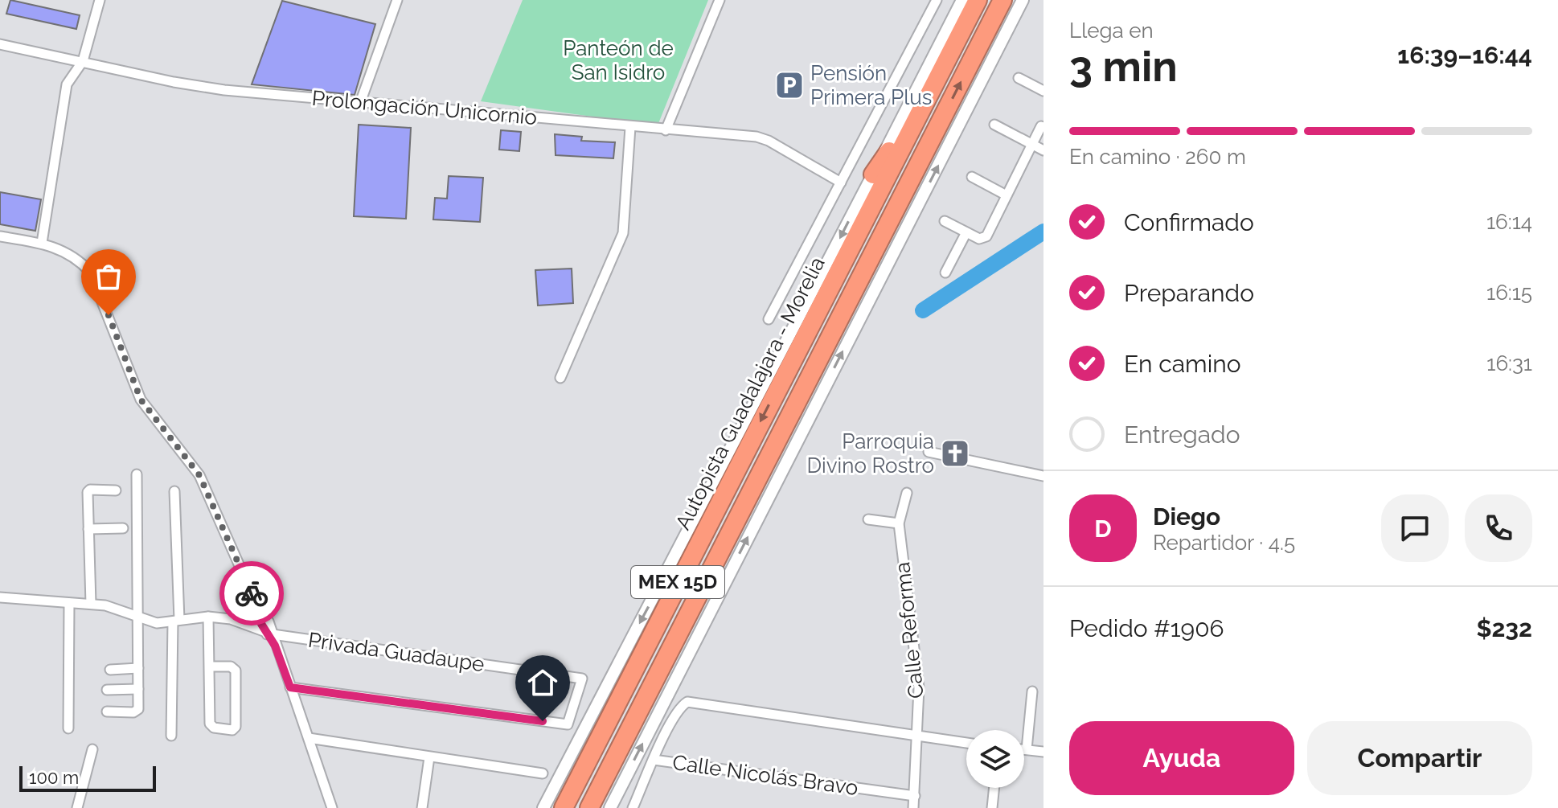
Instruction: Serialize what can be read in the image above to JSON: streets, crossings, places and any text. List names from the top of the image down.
{
  "streets": {
    "highway": ["Autopista Guadalajara - Morelia", "MEX 15D"],
    "street": [
      "Prolongación Unicornio",
      "Calle Reforma",
      "Privada Guadaupe",
      "Calle Nicolás Bravo"
    ]
  },
  "crossings": [
    ["Calle Reforma", "Calle Nicolás Bravo"]
  ],
  "parks": ["Panteón de San Isidro"],
  "places": {
    "parking": ["Pensión Primera Plus"],
    "church": ["Parroquia Divino Rostro"]
  },
  "scale_bar": "100 m",
  "page": {
    "heading": ["3 min", "Llega en", "16:39–16:44"],
    "panel": [
      "Diego",
      "Repartidor · 4.5",
      "Pedido #1906",
      "$232"
    ],
    "bar": "En camino · 260 m",
    "list": [
      ["Confirmado", "16:14"],
      ["Preparando", "16:15"],
      ["En camino", "16:31"],
      "Entregado"
    ],
    "round": "D",
    "buttons": ["Ayuda", "Compartir"],
    "scale": "100 m"
  }
}
